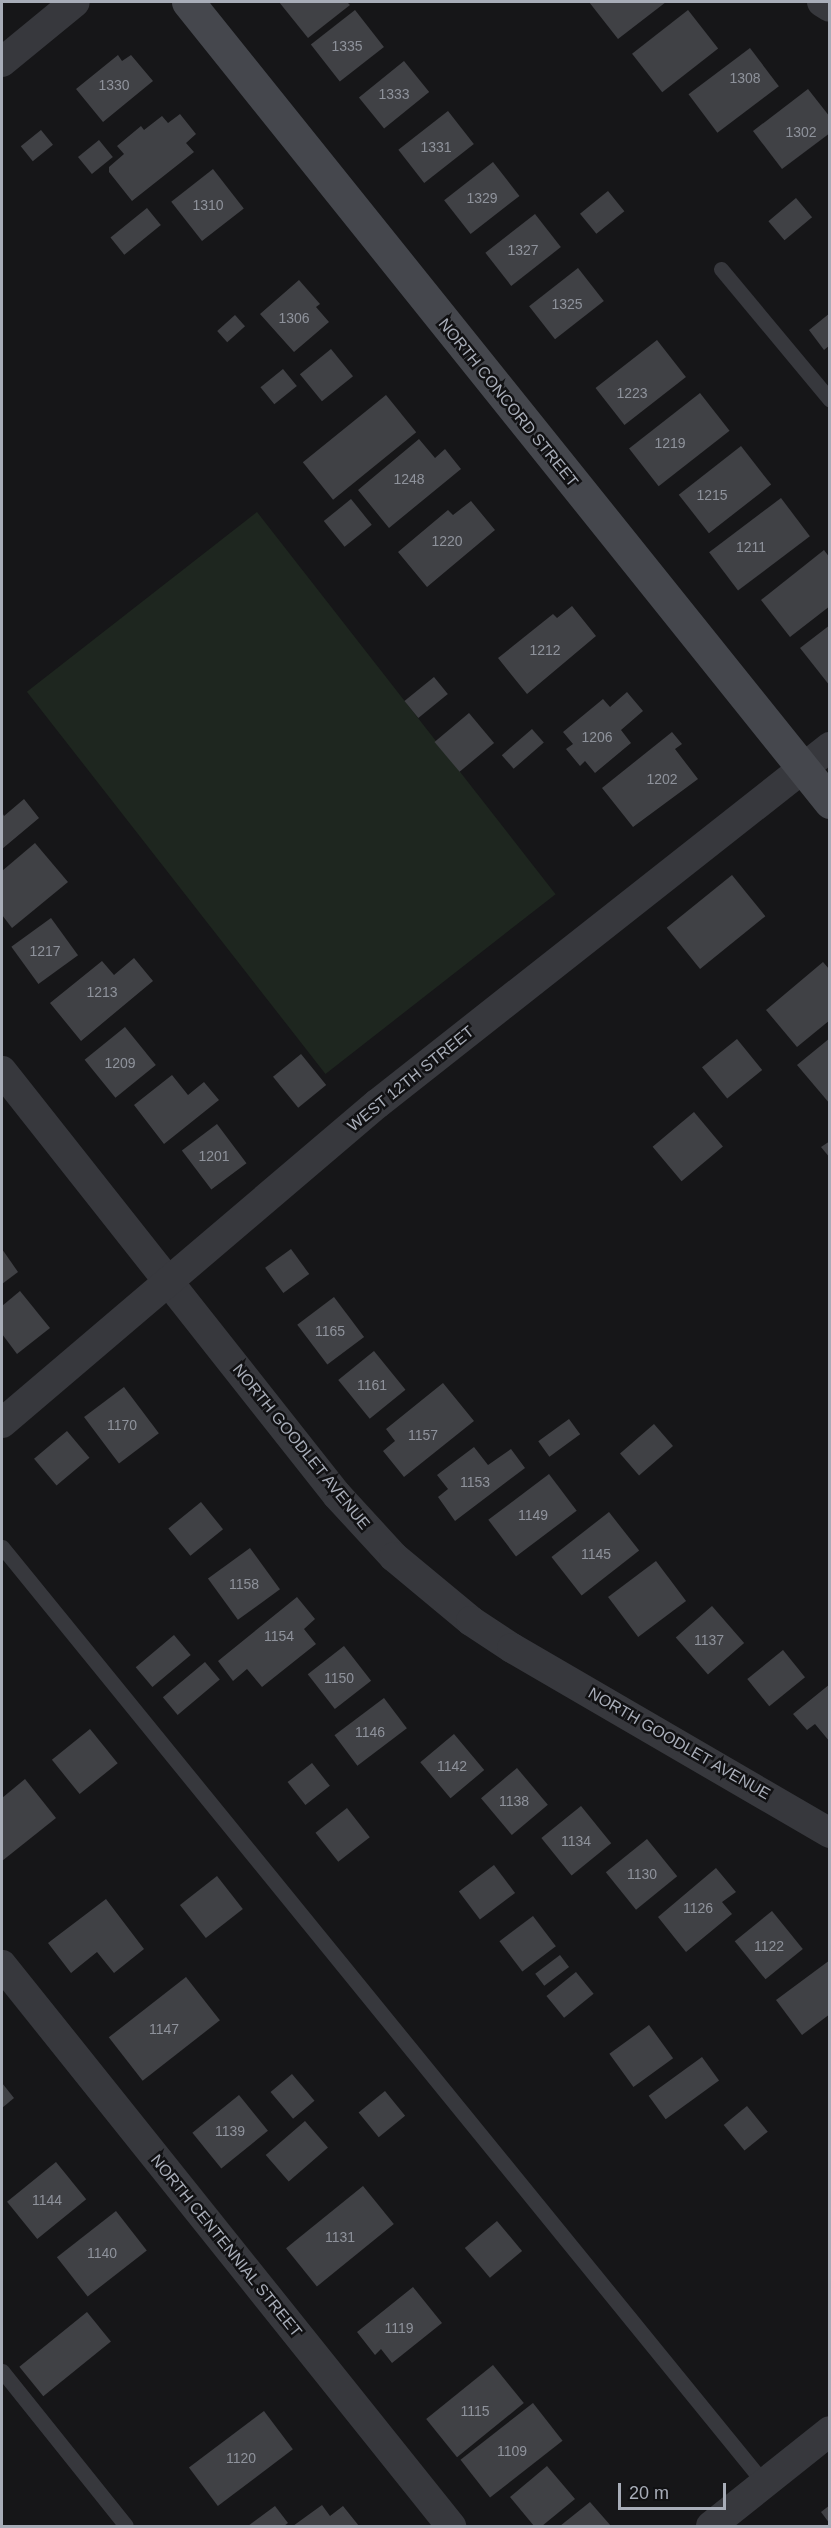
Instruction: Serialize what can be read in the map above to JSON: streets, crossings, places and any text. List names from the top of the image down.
{
  "streets": {
    "main road": ["NORTH CONCORD STREET"],
    "street": ["WEST 12TH STREET", "NORTH GOODLET AVENUE", "NORTH CENTENNIAL STREET"]
  },
  "crossings": [
    ["NORTH CONCORD STREET", "WEST 12TH STREET"],
    ["WEST 12TH STREET", "NORTH GOODLET AVENUE"]
  ],
  "house_numbers": [
    "1335",
    "1308",
    "1330",
    "1333",
    "1302",
    "1331",
    "1329",
    "1310",
    "1327",
    "1325",
    "1306",
    "1223",
    "1219",
    "1248",
    "1215",
    "1220",
    "1211",
    "1212",
    "1206",
    "1202",
    "1217",
    "1213",
    "1209",
    "1201",
    "1165",
    "1161",
    "1170",
    "1157",
    "1153",
    "1149",
    "1145",
    "1158",
    "1154",
    "1137",
    "1150",
    "1146",
    "1142",
    "1138",
    "1134",
    "1130",
    "1126",
    "1122",
    "1147",
    "1139",
    "1144",
    "1131",
    "1140",
    "1119",
    "1115",
    "1109",
    "1120"
  ],
  "scale_bar": "20 m"
}
